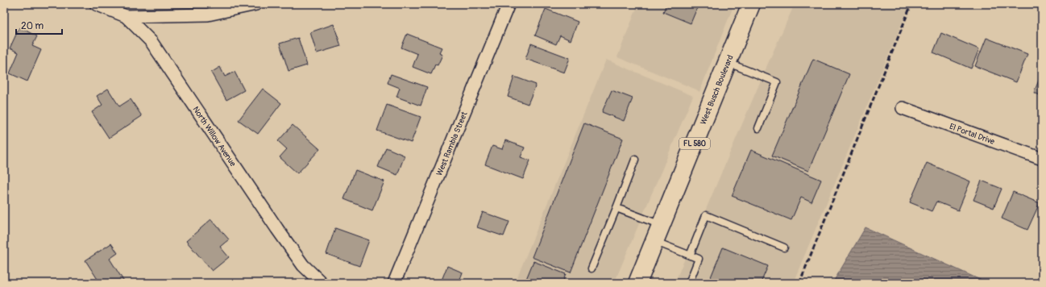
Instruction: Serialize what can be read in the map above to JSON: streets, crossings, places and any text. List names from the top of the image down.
{
  "streets": {
    "main road": ["West Busch Boulevard", "FL 580"],
    "street": ["El Portal Drive", "North Willow Avenue", "West Rambla Street"]
  },
  "scale_bar": "20 m"
}
